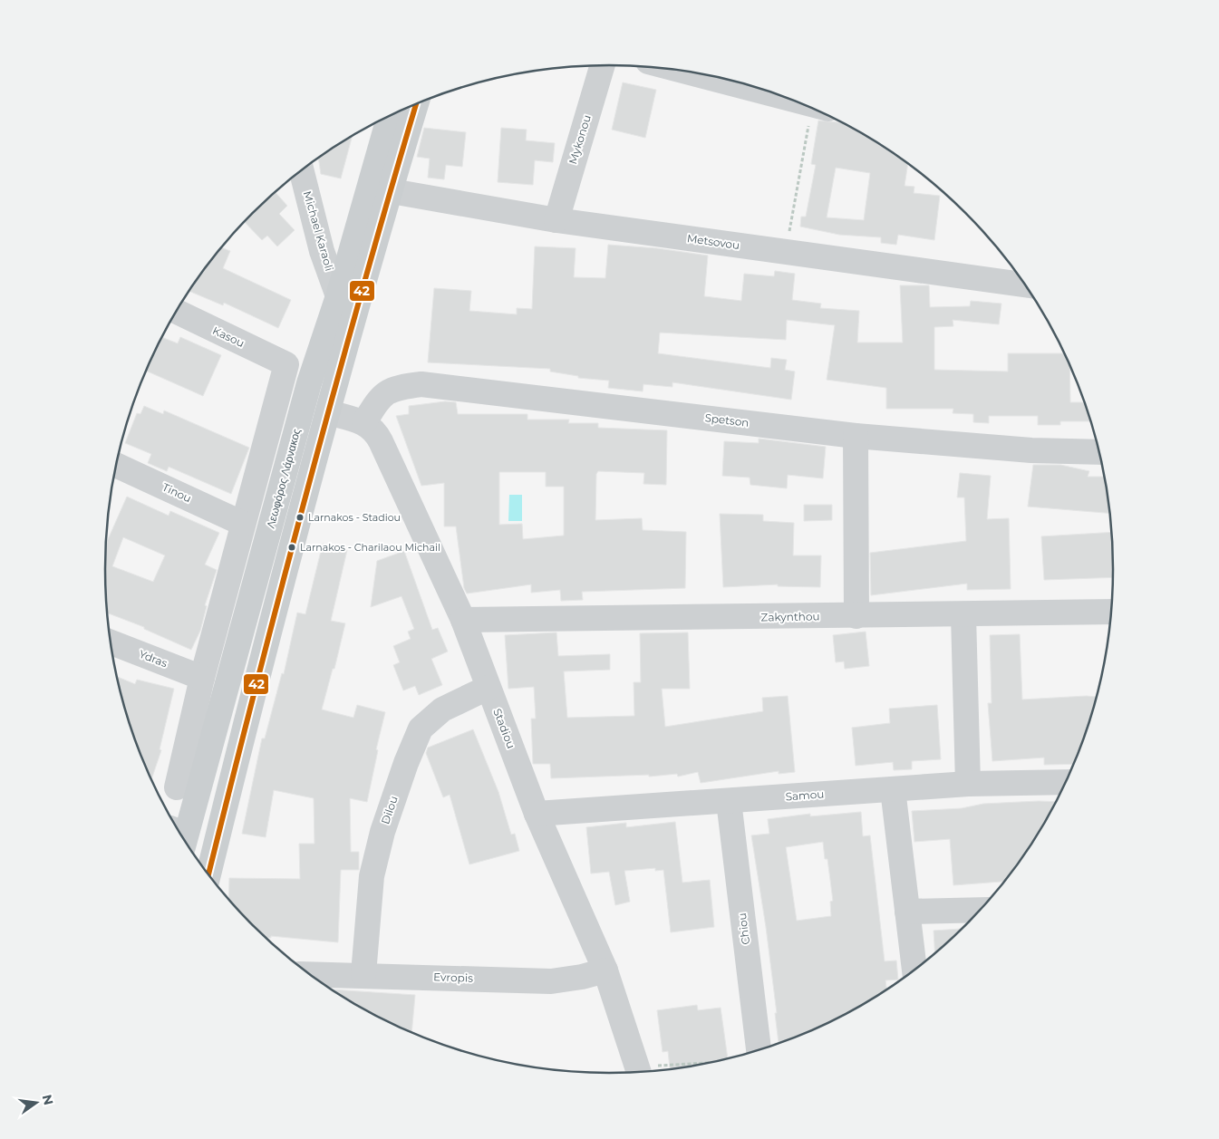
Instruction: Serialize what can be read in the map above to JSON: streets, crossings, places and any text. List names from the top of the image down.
{
  "streets": {
    "main road": ["Λεωφόρος Λάρνακος"],
    "street": [
      "Mykonou",
      "Michael Karaoli",
      "Metsovou",
      "Kasou",
      "Spetson",
      "Tinou",
      "Zakynthou",
      "Ydras",
      "Stadiou",
      "Samou",
      "Dilou",
      "Chiou",
      "Evropis"
    ]
  },
  "crossings": [
    ["Mykonou", "Metsovou"],
    ["Michael Karaoli", "Λεωφόρος Λάρνακος"],
    ["Kasou", "Tinou"],
    ["Spetson", "Stadiou"],
    ["Zakynthou", "Stadiou"],
    ["Stadiou", "Samou"],
    ["Stadiou", "Dilou"],
    ["Stadiou", "Evropis"],
    ["Samou", "Chiou"],
    ["Dilou", "Evropis"]
  ],
  "places": ["Larnakos - Stadiou", "Larnakos - Charilaou Michail"],
  "lines": ["transit line 42"],
  "north": "right"
}
